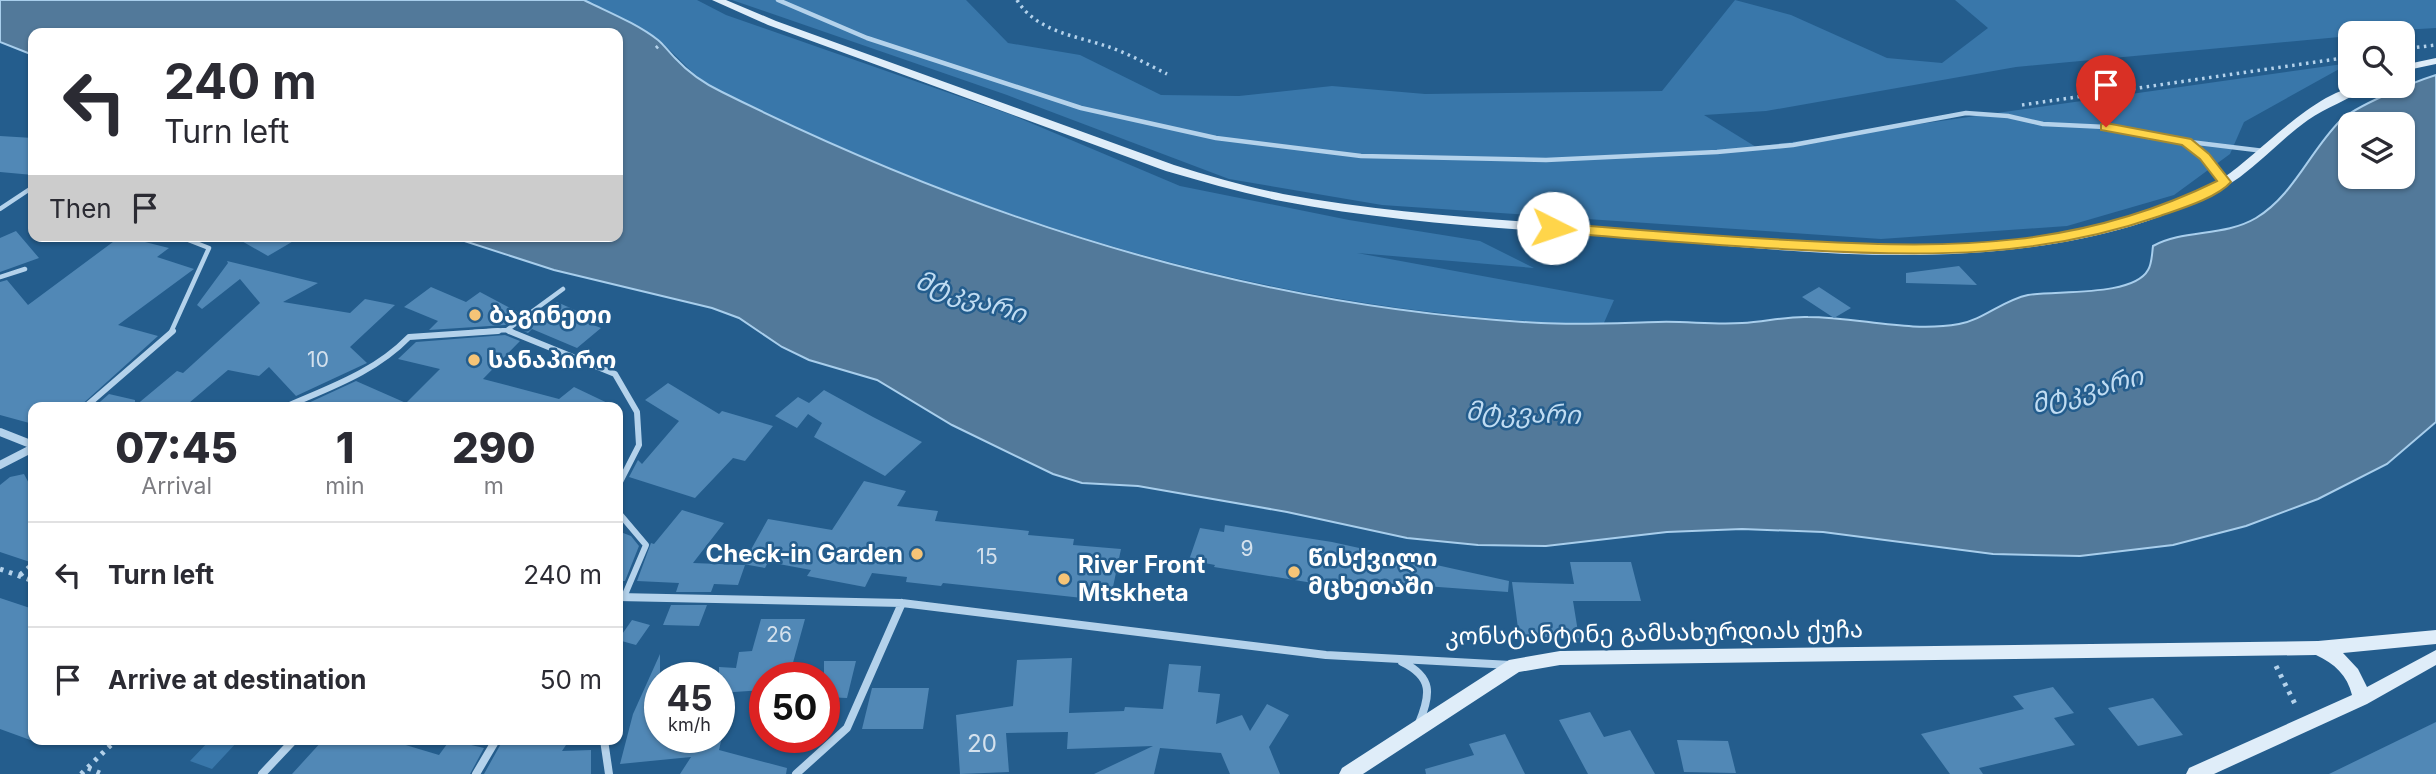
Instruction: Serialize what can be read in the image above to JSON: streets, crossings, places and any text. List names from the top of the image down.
{
  "streets": {
    "main road": ["კონსტანტინე გამსახურდიას ქუჩა"]
  },
  "water": ["მტკვარი"],
  "places": [
    "ბაგინეთი",
    "სანაპირო",
    "Check-in Garden",
    "წისქვილი მცხეთაში",
    "River Front Mtskheta"
  ],
  "house_numbers": [
    "10",
    "9",
    "15",
    "26",
    "20"
  ],
  "page": {
    "turn": ["240 m", "Turn left"],
    "then": "Then",
    "eta": [
      "07:45",
      "Arrival",
      "1",
      "min",
      "290",
      "m"
    ],
    "list": [
      {
        "name": "Turn left",
        "value": "240 m"
      },
      {
        "name": "Arrive at destination",
        "value": "50 m"
      }
    ],
    "speed": "45 km/h",
    "limit": "50"
  }
}
